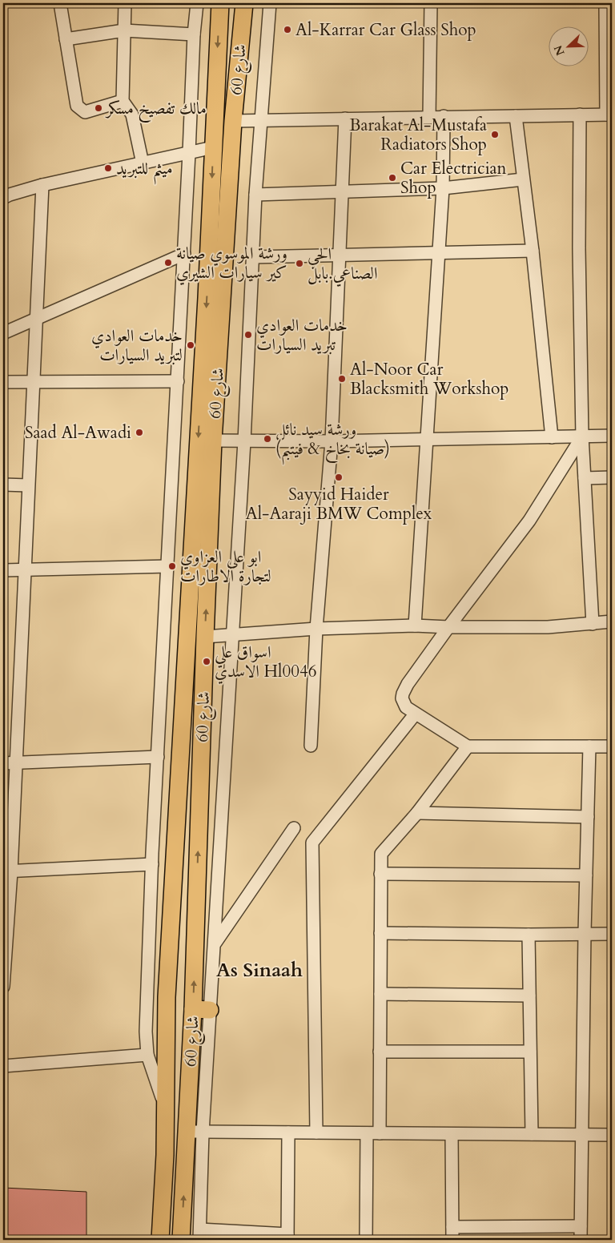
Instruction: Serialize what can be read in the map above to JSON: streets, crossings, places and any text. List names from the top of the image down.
{
  "streets": {
    "highway": ["شارع 60"]
  },
  "districts": ["As Sinaah"],
  "places": [
    "Al-Karrar Car Glass Shop",
    "مالك تفصيخ مسكر",
    "Barakat Al-Mustafa Radiators Shop",
    "ميثم للتبريد",
    "Car Electrician Shop",
    "ورشة الموسوي صيانة كير سيارات الشيري",
    "الحي الصناعي.بابل",
    "خدمات العوادي تبريد السيارات",
    "خدمات العوادي لتبريد السيارات",
    "Al-Noor Car Blacksmith Workshop",
    "Saad Al-Awadi",
    "ورشة سيد نائل (صيانة بخاخ & فيتبم)",
    "Sayyid Haider Al-Aaraji BMW Complex",
    "ابو علي العزاوي لتجارة الاطارات",
    "اسواق علي الاسدي Hl0046"
  ],
  "north": "bottom left"
}
